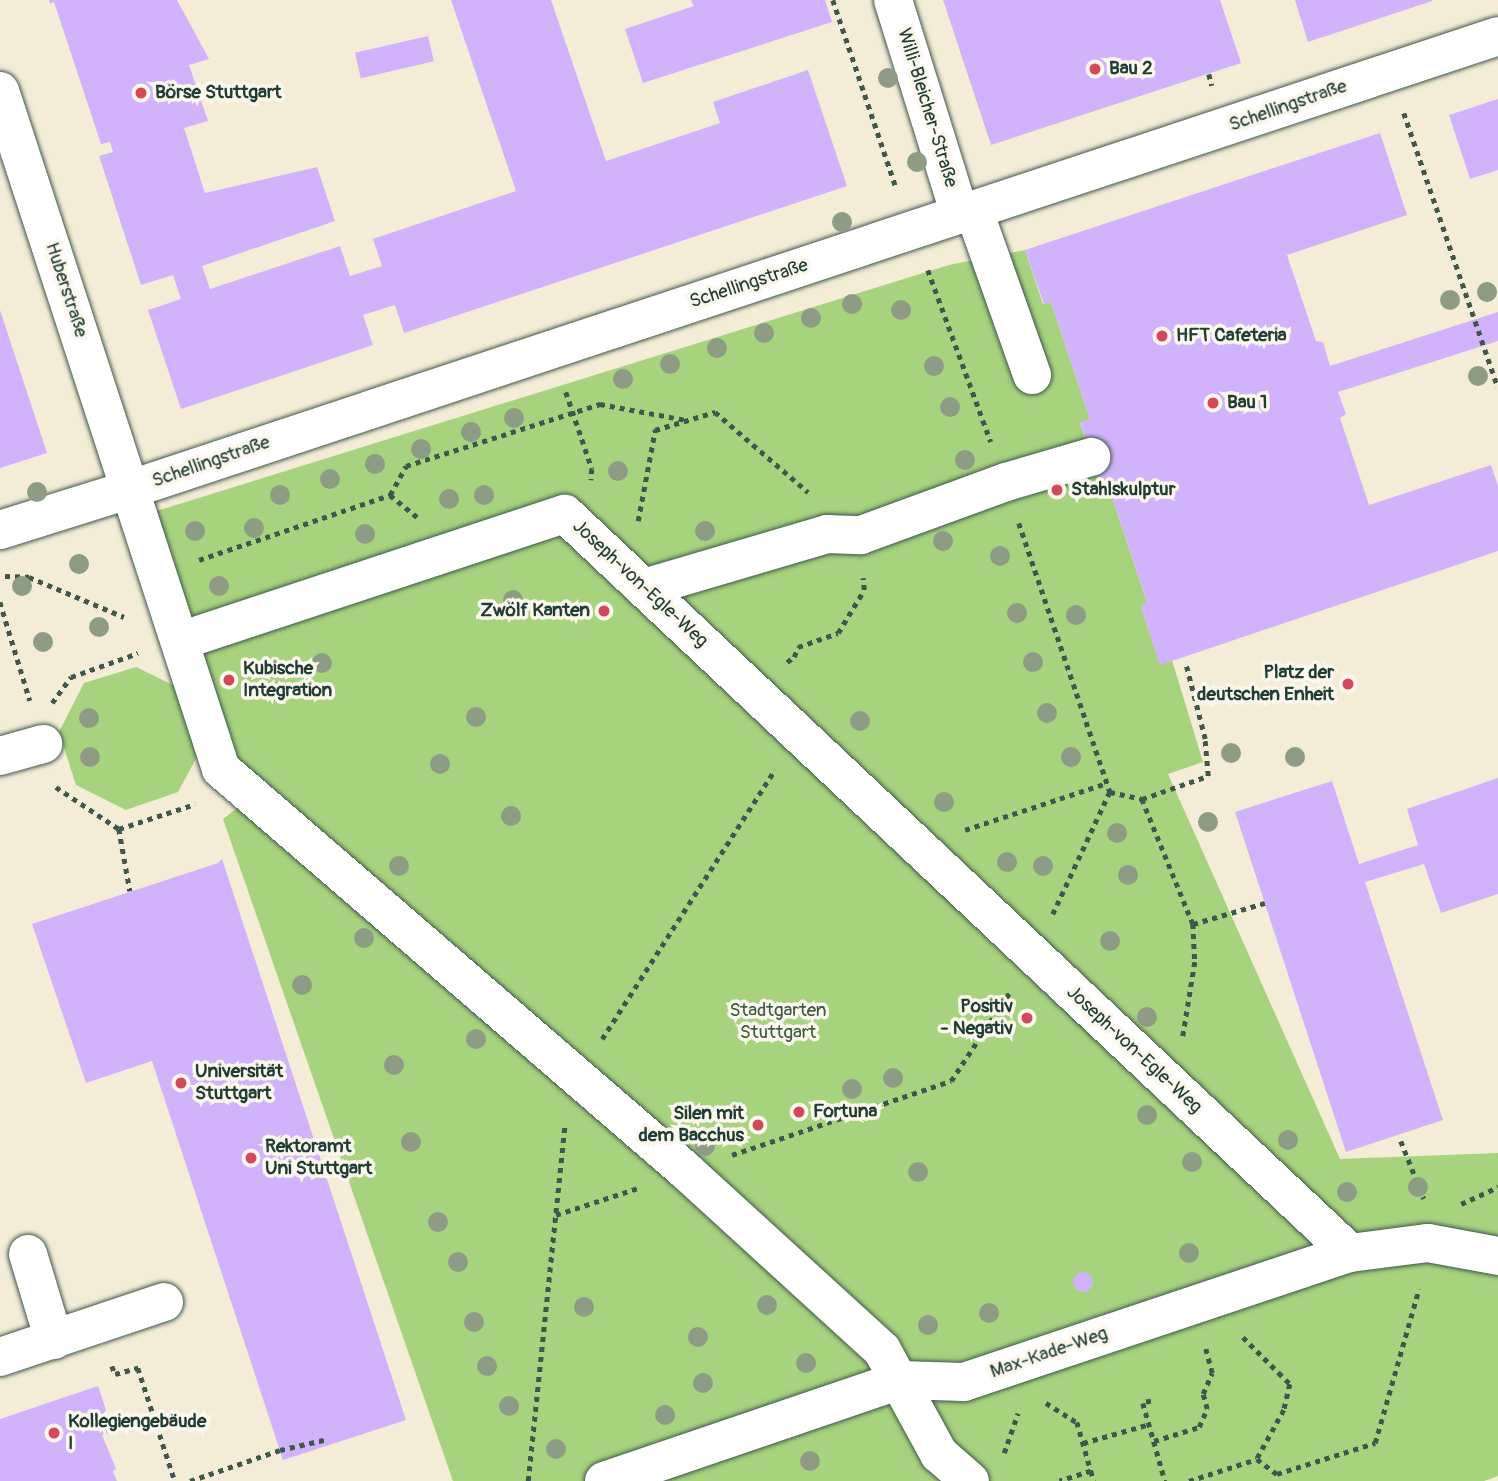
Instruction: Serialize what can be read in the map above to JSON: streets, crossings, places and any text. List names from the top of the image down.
{
  "streets": {
    "street": [
      "Schellingstraße",
      "Willi-Bleicher-Straße",
      "Huberstraße",
      "Joseph-von-Egle-Weg",
      "Max-Kade-Weg"
    ]
  },
  "crossings": [
    ["Schellingstraße", "Willi-Bleicher-Straße"],
    ["Schellingstraße", "Huberstraße"],
    ["Huberstraße", "Joseph-von-Egle-Weg"],
    ["Joseph-von-Egle-Weg", "Max-Kade-Weg"]
  ],
  "parks": ["Stadtgarten Stuttgart"],
  "places": [
    "Bau 2",
    "Börse Stuttgart",
    "HFT Cafeteria",
    "Bau 1",
    "Stahlskulptur",
    "Zwölf Kanten",
    "Kubische Integration",
    "Platz der deutschen Enheit",
    "Positiv - Negativ",
    "Universität Stuttgart",
    "Fortuna",
    "Silen mit dem Bacchus",
    "Rektoramt Uni Stuttgart",
    "Kollegiengebäude I"
  ]
}
